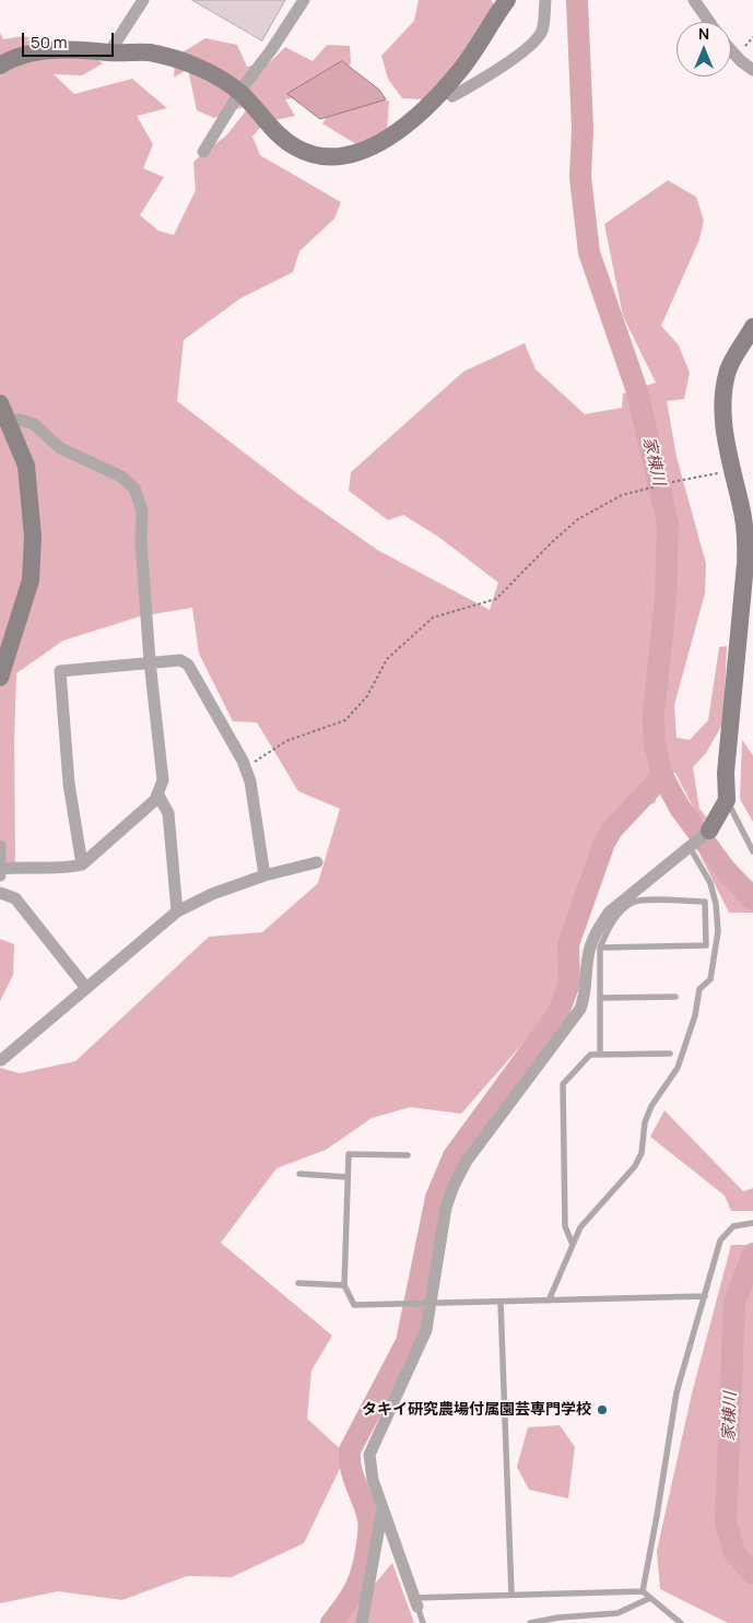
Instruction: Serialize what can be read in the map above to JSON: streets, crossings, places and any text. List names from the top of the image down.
{
  "water": ["家棟川"],
  "places": ["タキイ研究農場付属園芸専門学校"],
  "scale_bar": "50 m",
  "north": "top"
}
